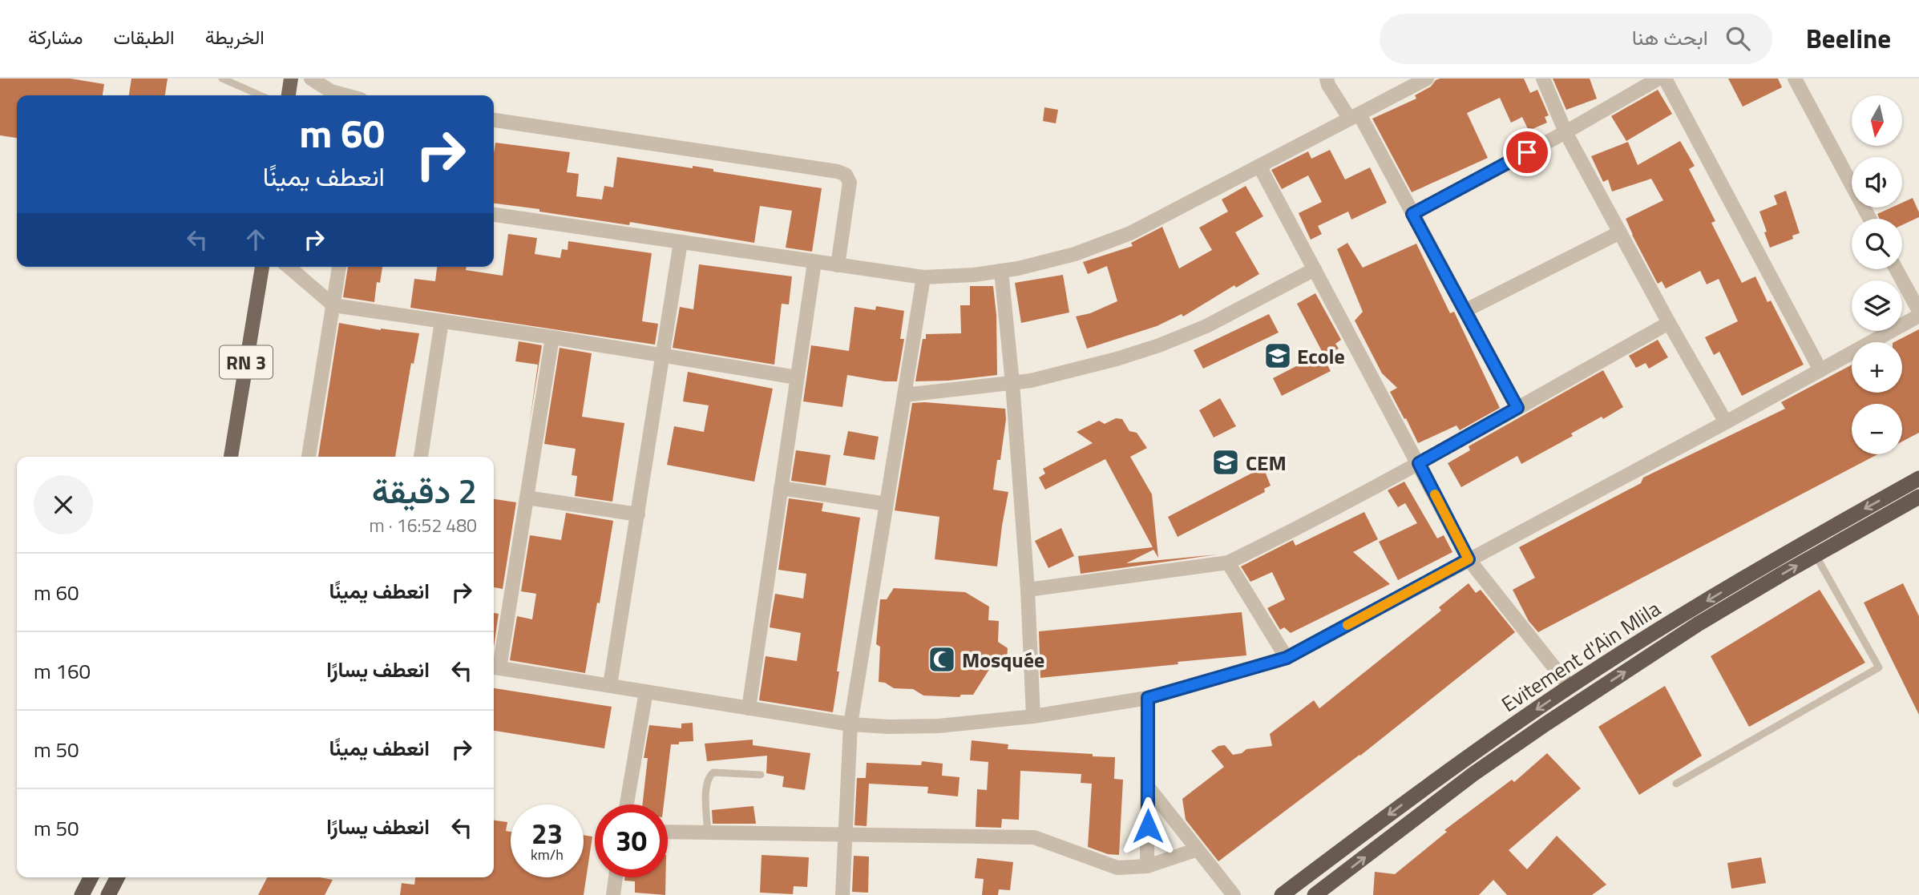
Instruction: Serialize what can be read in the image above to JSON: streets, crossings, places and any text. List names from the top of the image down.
{
  "streets": {
    "highway": ["Evitement d'Ain Mlila"],
    "main road": ["RN 3"]
  },
  "places": {
    "school or university": ["Ecole", "CEM"],
    "mosque": ["Mosquée"]
  },
  "north": "bottom",
  "page": {
    "header": "Beeline",
    "search": "ابحث هنا",
    "nav": ["الخريطة", "الطبقات", "مشاركة"],
    "map_buttons": ["+", "−"],
    "turn": ["60 m", "انعطف يمينًا"],
    "heading": ["2 دقيقة", "480 m · 16:52"],
    "list": [
      {
        "name": "انعطف يمينًا",
        "value": "60 m"
      },
      {
        "name": "انعطف يسارًا",
        "value": "160 m"
      },
      {
        "name": "انعطف يمينًا",
        "value": "50 m"
      },
      {
        "name": "انعطف يسارًا",
        "value": "50 m"
      }
    ],
    "speed": "23 km/h",
    "limit": "30"
  }
}
